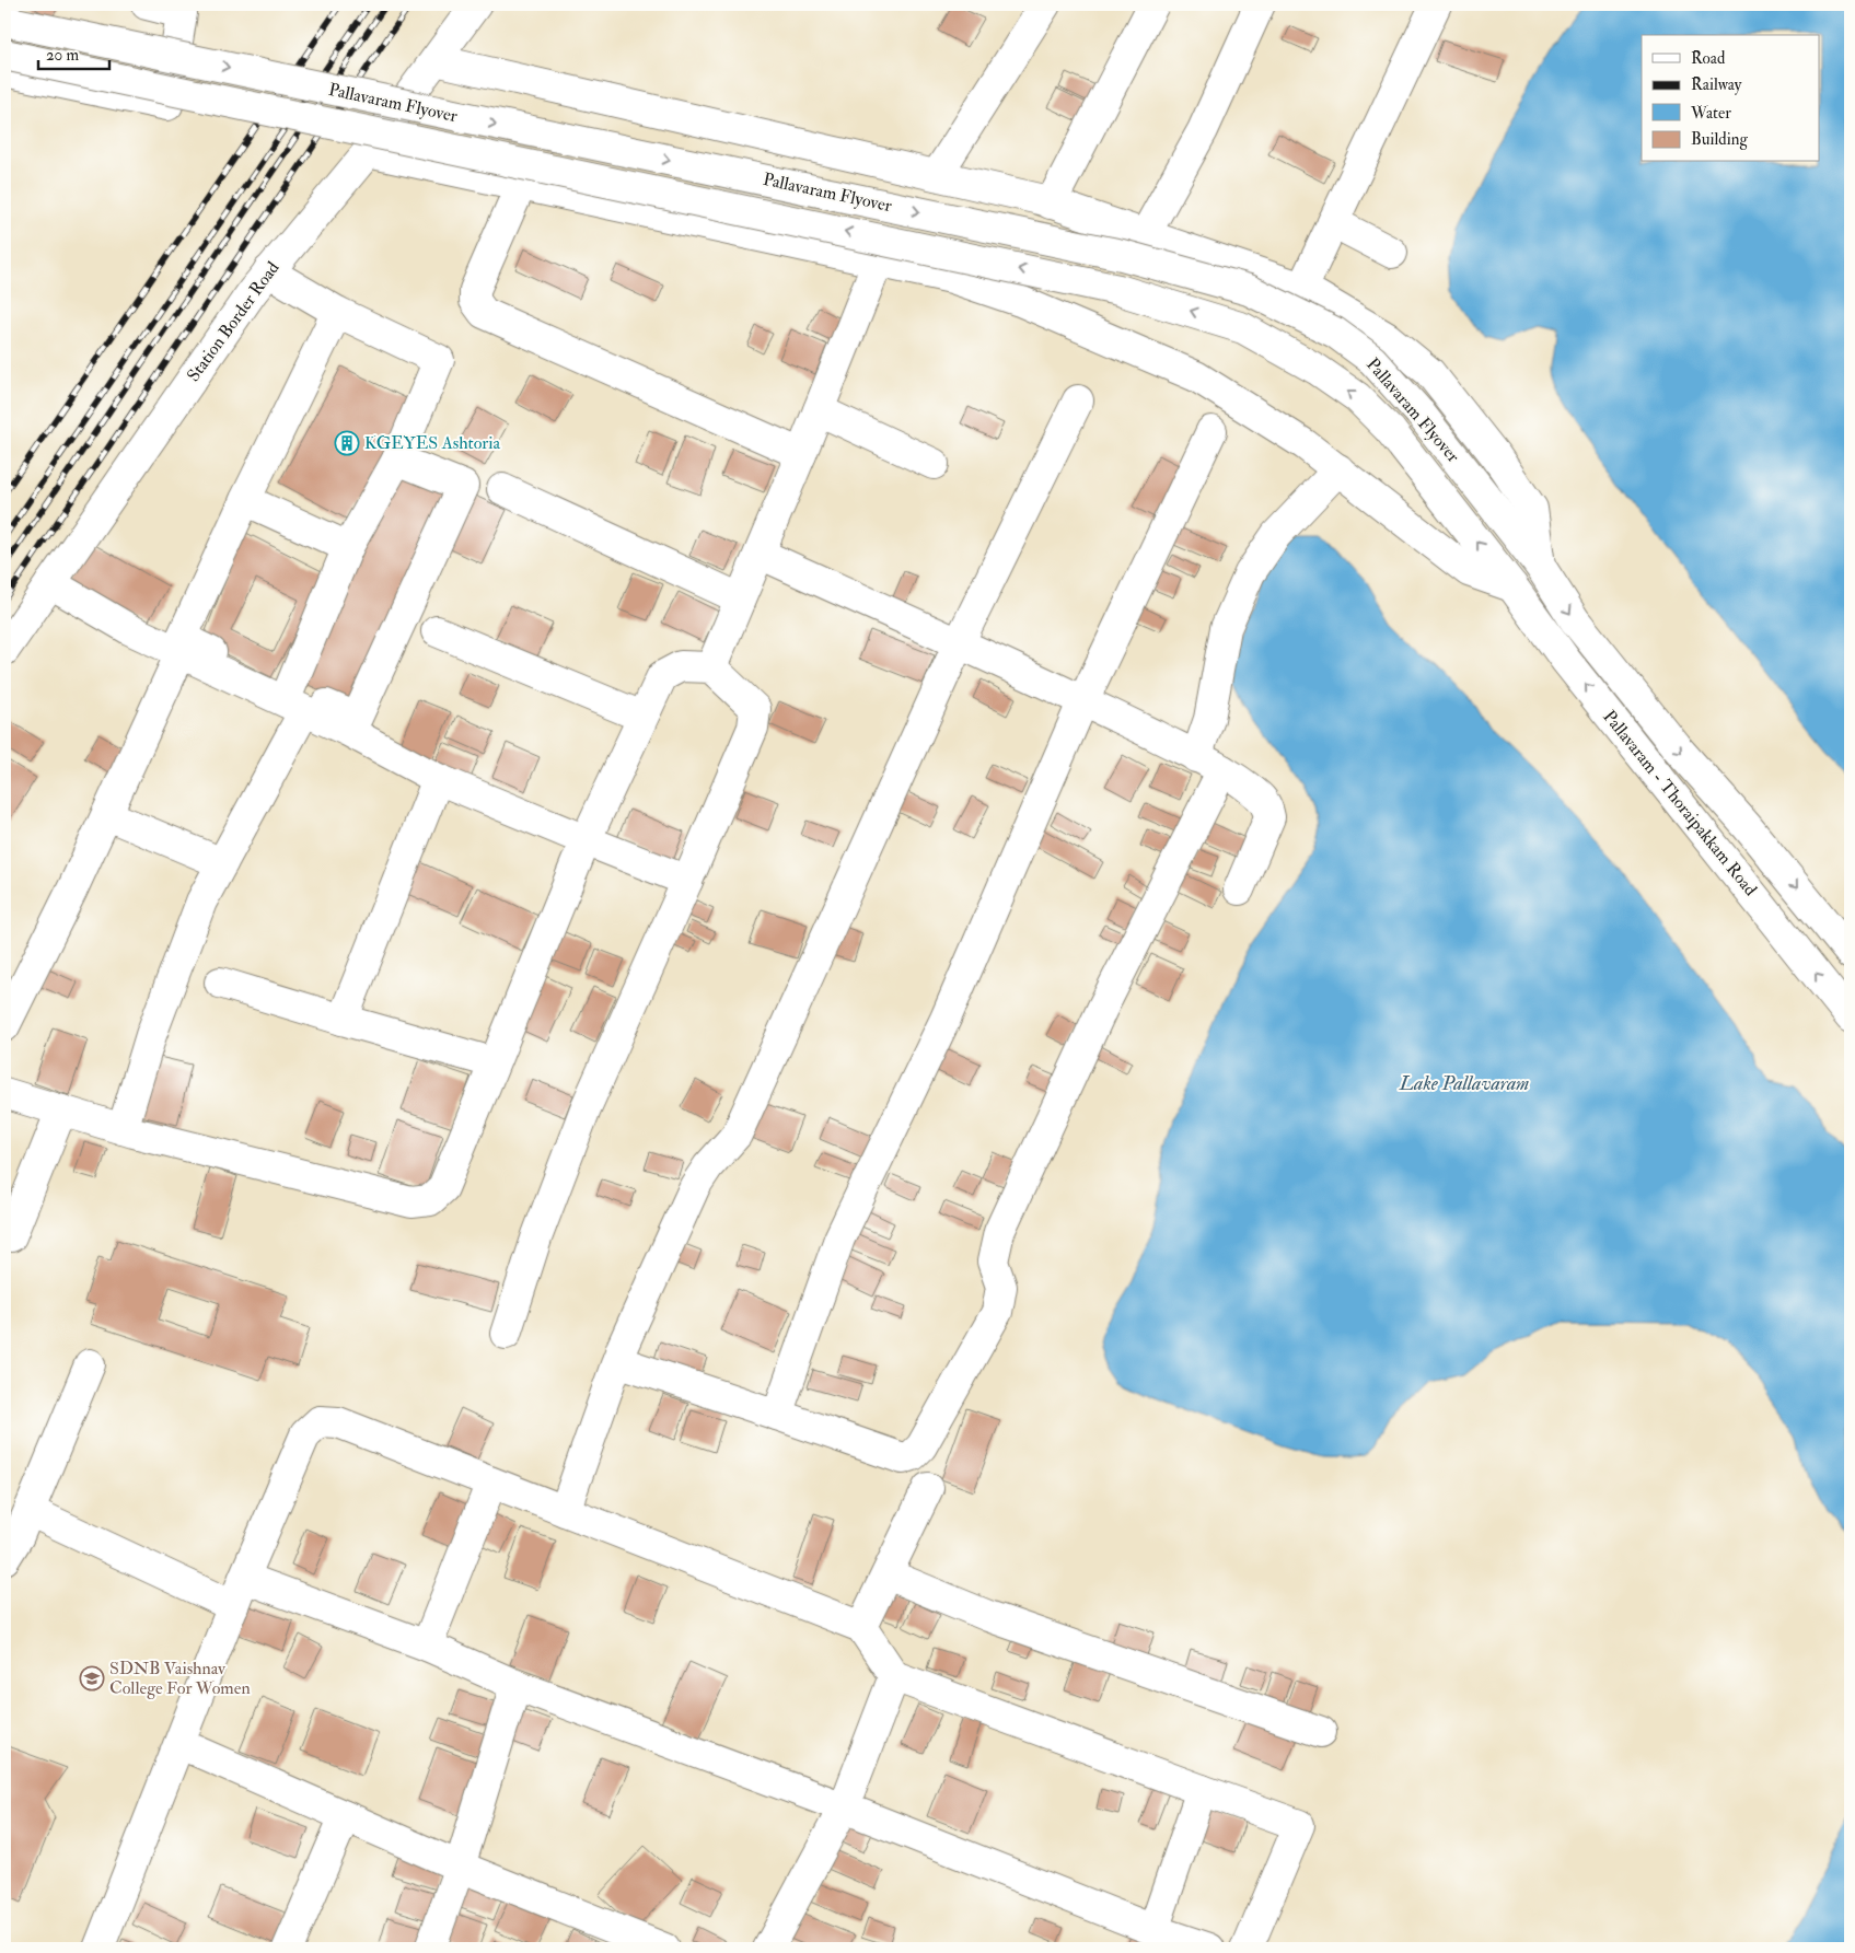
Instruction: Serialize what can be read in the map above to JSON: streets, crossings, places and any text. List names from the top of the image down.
{
  "streets": {
    "street": ["Pallavaram Flyover", "Station Border Road", "Pallavaram - Thoraipakkam Road"]
  },
  "crossings": [
    ["Pallavaram Flyover", "Pallavaram - Thoraipakkam Road"]
  ],
  "water": ["Lake Pallavaram"],
  "places": {
    "building": ["KGEYES Ashtoria"],
    "school or university": ["SDNB Vaishnav College For Women"]
  },
  "legend": [
    "Road",
    "Railway",
    "Water",
    "Building"
  ],
  "scale_bar": "20 m"
}
